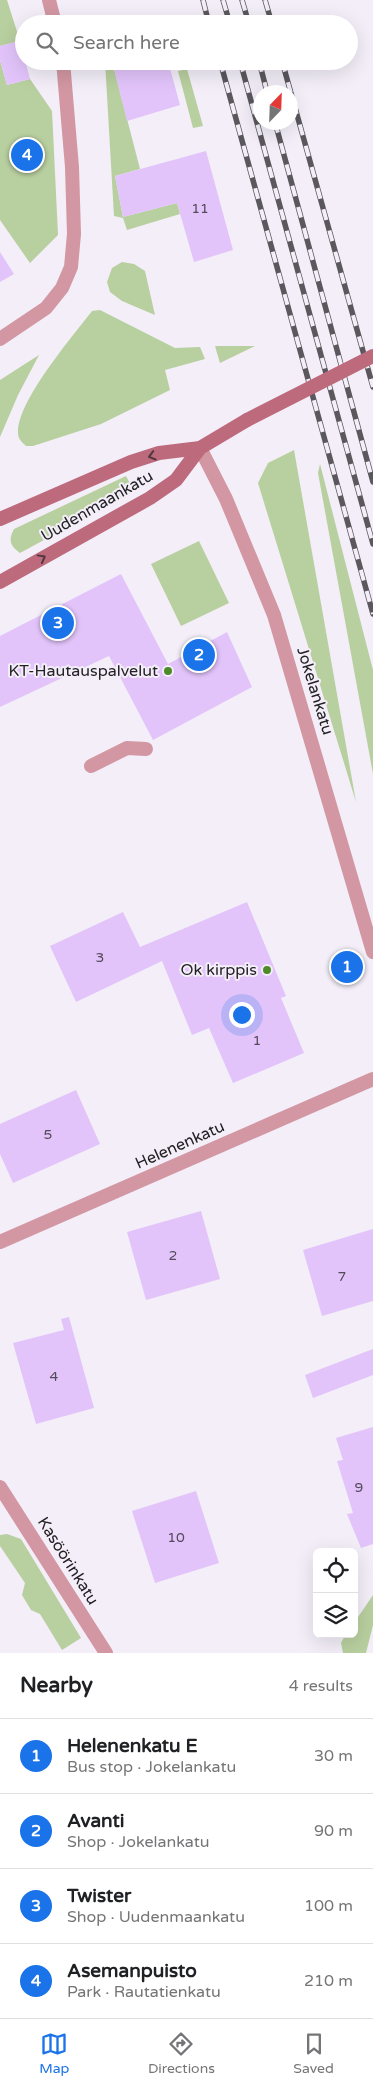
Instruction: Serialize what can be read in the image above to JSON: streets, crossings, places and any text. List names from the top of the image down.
{
  "streets": {
    "main road": ["Uudenmaankatu"],
    "street": ["Jokelankatu", "Helenenkatu", "Kasöörinkatu"]
  },
  "crossings": [
    ["Uudenmaankatu", "Jokelankatu"]
  ],
  "places": ["KT-Hautauspalvelut", "Ok kirppis"],
  "house_numbers": [
    "11",
    "3",
    "1",
    "5",
    "2",
    "7",
    "4",
    "9",
    "10"
  ],
  "north": "top right",
  "page": {
    "search": "Search here",
    "pins": [
      "4",
      "3",
      "2",
      "1"
    ],
    "heading": ["Nearby", "4 results"],
    "list": [
      {
        "mark": "1",
        "name": "Helenenkatu E",
        "note": "Bus stop · Jokelankatu",
        "value": "30 m"
      },
      {
        "mark": "2",
        "name": "Avanti",
        "note": "Shop · Jokelankatu",
        "value": "90 m"
      },
      {
        "mark": "3",
        "name": "Twister",
        "note": "Shop · Uudenmaankatu",
        "value": "100 m"
      },
      {
        "mark": "4",
        "name": "Asemanpuisto",
        "note": "Park · Rautatienkatu",
        "value": "210 m"
      }
    ],
    "nav": ["Map", "Directions", "Saved"]
  }
}
